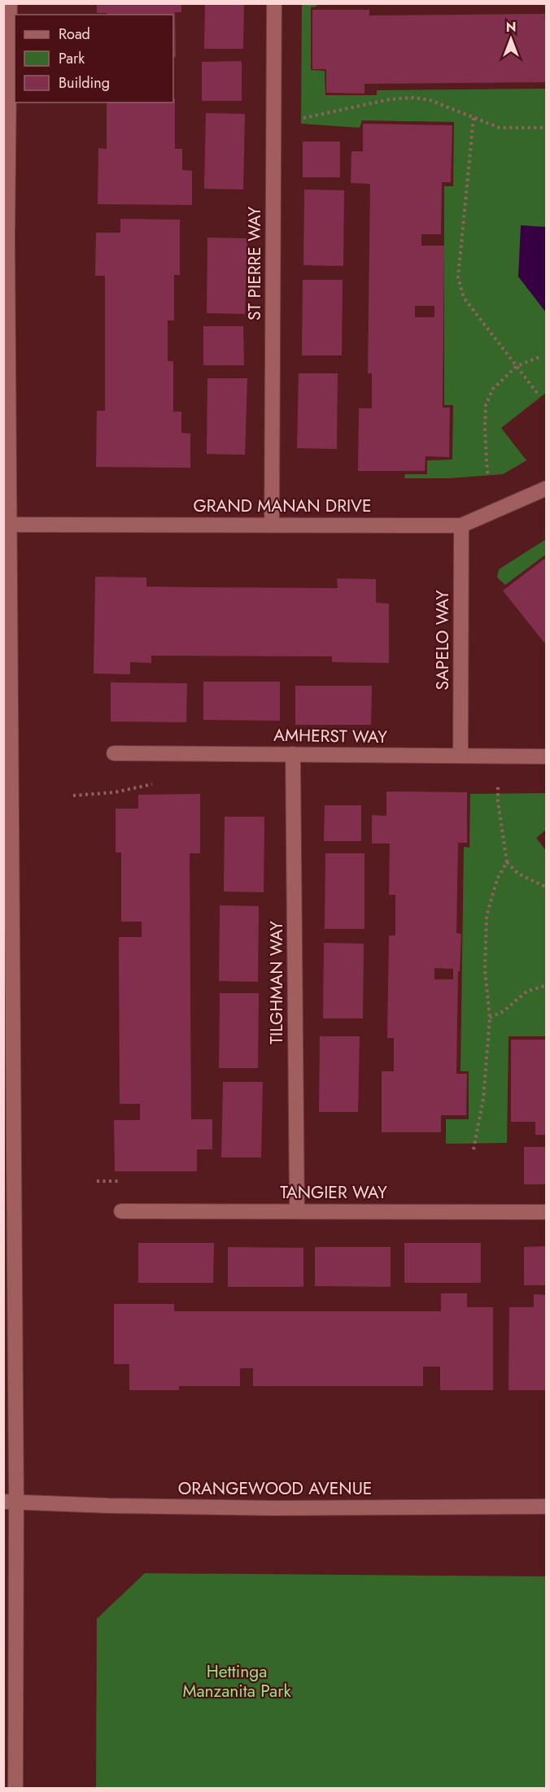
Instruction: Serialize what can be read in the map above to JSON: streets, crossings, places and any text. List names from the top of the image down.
{
  "streets": {
    "street": [
      "ST PIERRE WAY",
      "GRAND MANAN DRIVE",
      "SAPELO WAY",
      "AMHERST WAY",
      "TILGHMAN WAY",
      "TANGIER WAY",
      "ORANGEWOOD AVENUE"
    ]
  },
  "crossings": [
    ["ST PIERRE WAY", "GRAND MANAN DRIVE"],
    ["GRAND MANAN DRIVE", "SAPELO WAY"],
    ["SAPELO WAY", "AMHERST WAY"],
    ["AMHERST WAY", "TILGHMAN WAY"],
    ["TILGHMAN WAY", "TANGIER WAY"]
  ],
  "parks": ["Hettinga Manzanita Park"],
  "legend": ["Road", "Park", "Building"],
  "north": "top"
}
